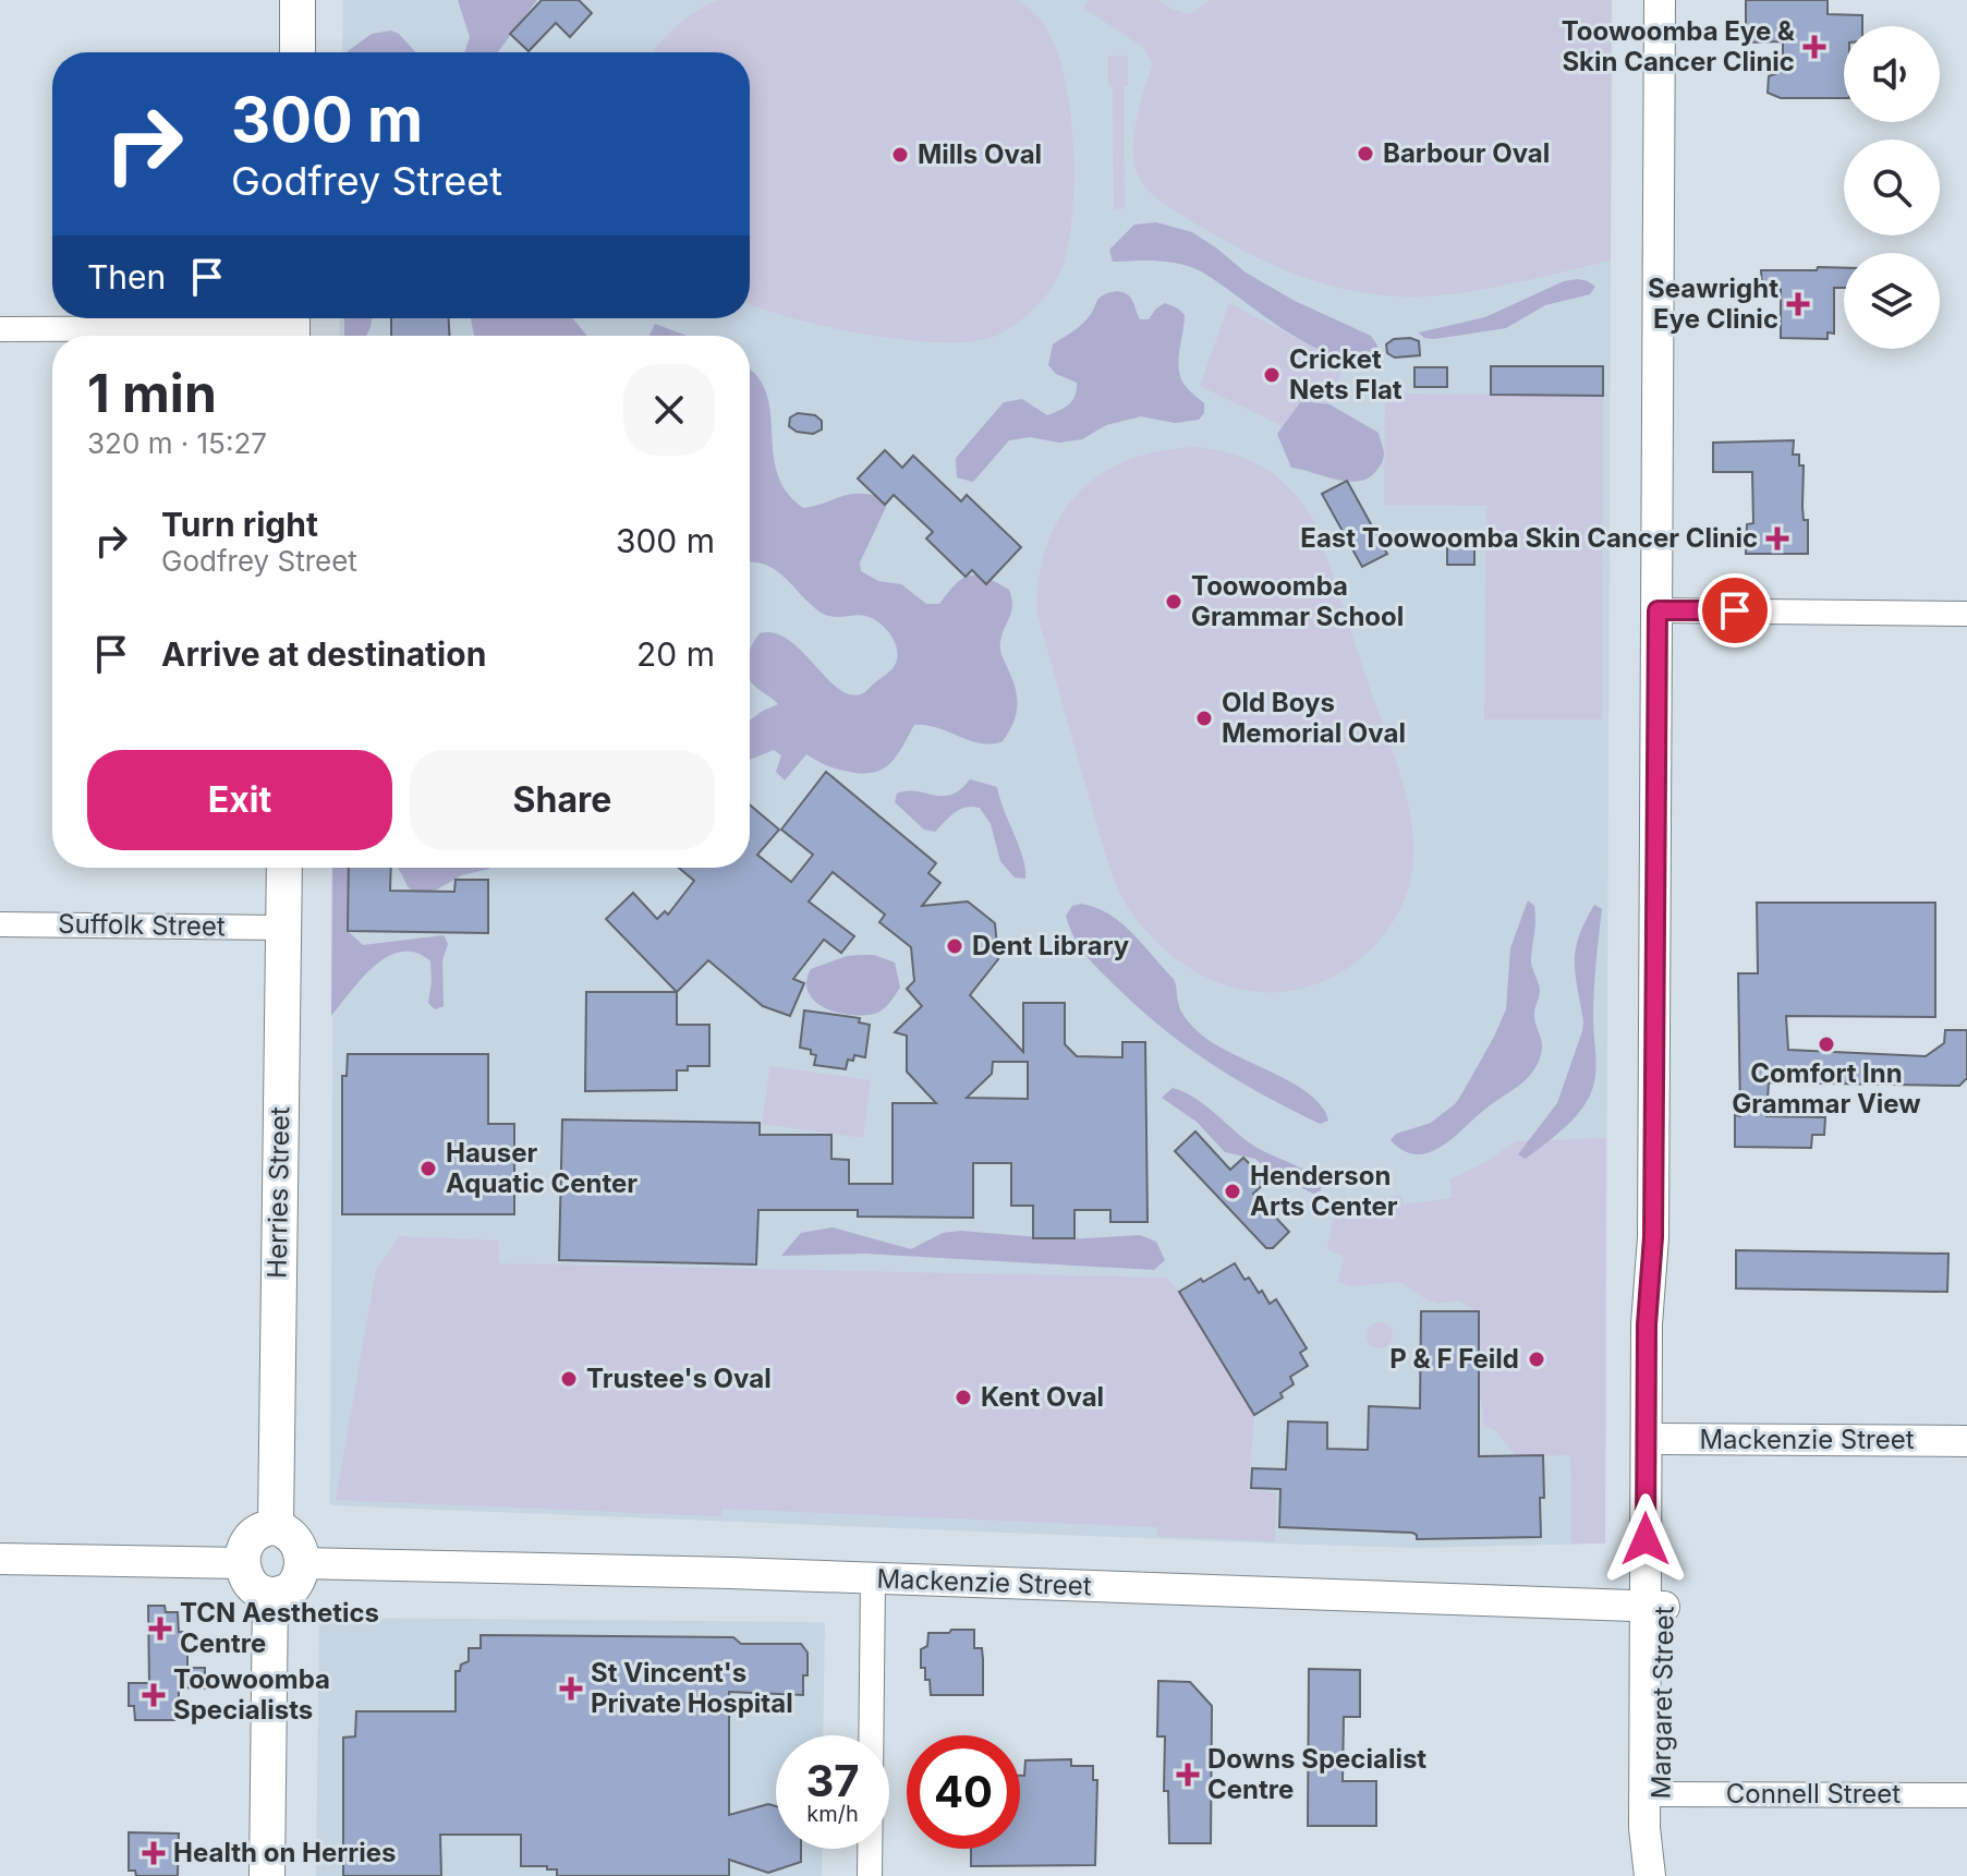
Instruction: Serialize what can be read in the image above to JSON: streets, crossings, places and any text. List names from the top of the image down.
{
  "streets": {
    "main road": ["Herries Street"],
    "street": [
      "Suffolk Street",
      "Mackenzie Street",
      "Margaret Street",
      "Connell Street"
    ]
  },
  "crossings": [
    ["Suffolk Street", "Herries Street"],
    ["Herries Street", "Mackenzie Street"],
    ["Mackenzie Street", "Margaret Street"],
    ["Margaret Street", "Connell Street"]
  ],
  "places": {
    "health": [
      "Toowoomba Eye & Skin Cancer Clinic",
      "Seawright Eye Clinic",
      "East Toowoomba Skin Cancer Clinic",
      "TCN Aesthetics Centre",
      "St Vincent's Private Hospital",
      "Toowoomba Specialists",
      "Downs Specialist Centre",
      "Health on Herries"
    ],
    "other": [
      "Barbour Oval",
      "Mills Oval",
      "Cricket Nets Flat",
      "Toowoomba Grammar School",
      "Old Boys Memorial Oval",
      "Dent Library",
      "Comfort Inn Grammar View",
      "Hauser Aquatic Center",
      "Henderson Arts Center",
      "P & F Feild",
      "Trustee's Oval",
      "Kent Oval"
    ]
  },
  "page": {
    "turn": ["300 m", "Godfrey Street"],
    "then": "Then",
    "heading": ["1 min", "320 m · 15:27"],
    "list": [
      {
        "name": "Turn right",
        "note": "Godfrey Street",
        "value": "300 m"
      },
      {
        "name": "Arrive at destination",
        "value": "20 m"
      }
    ],
    "buttons": ["Exit", "Share"],
    "speed": "37 km/h",
    "limit": "40"
  }
}
